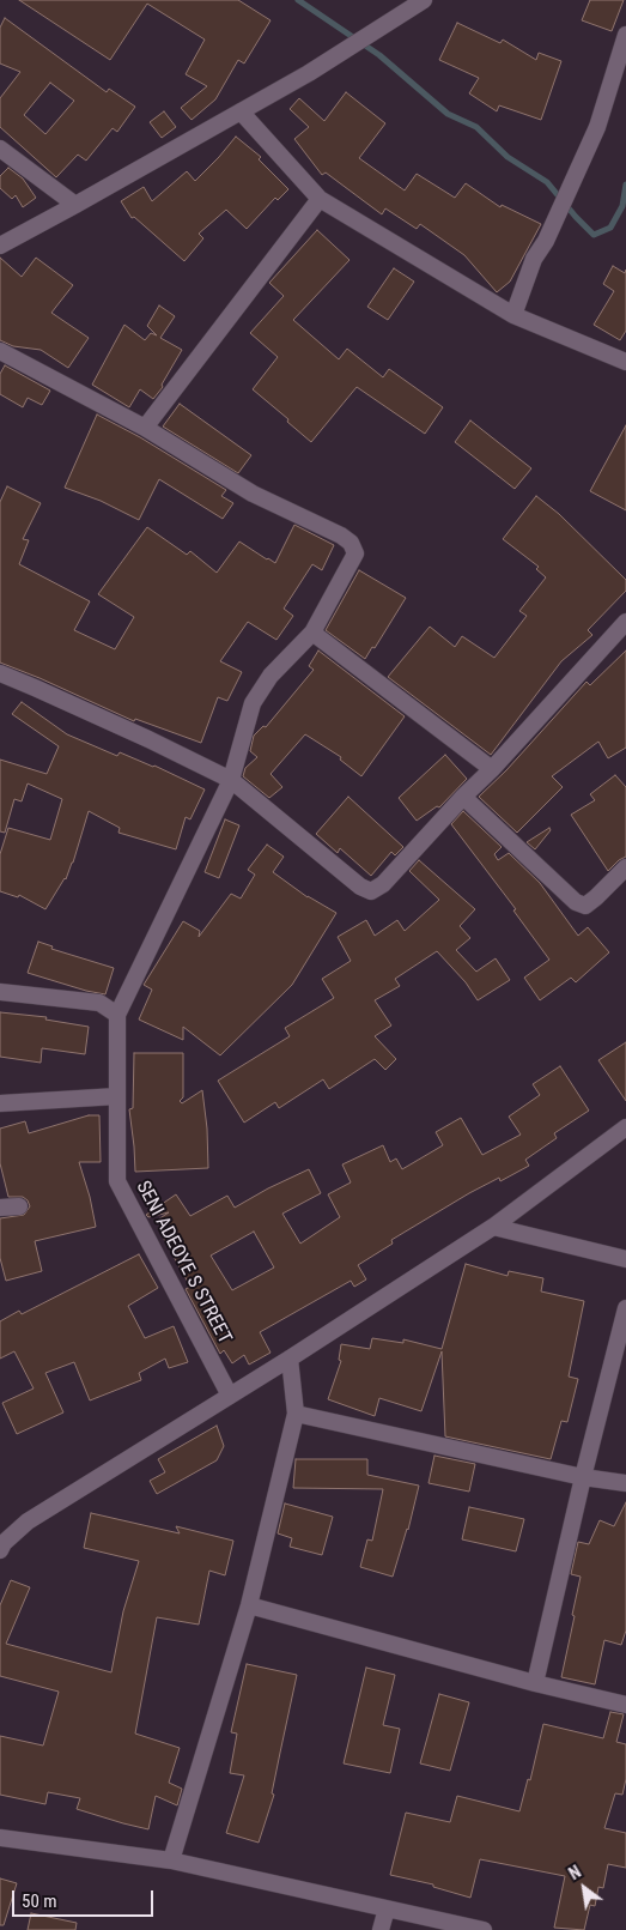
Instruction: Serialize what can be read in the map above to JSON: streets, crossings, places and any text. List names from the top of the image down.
{
  "streets": {
    "street": ["SENI ADEOYE S STREET"]
  },
  "scale_bar": "50 m",
  "north": "top left"
}
